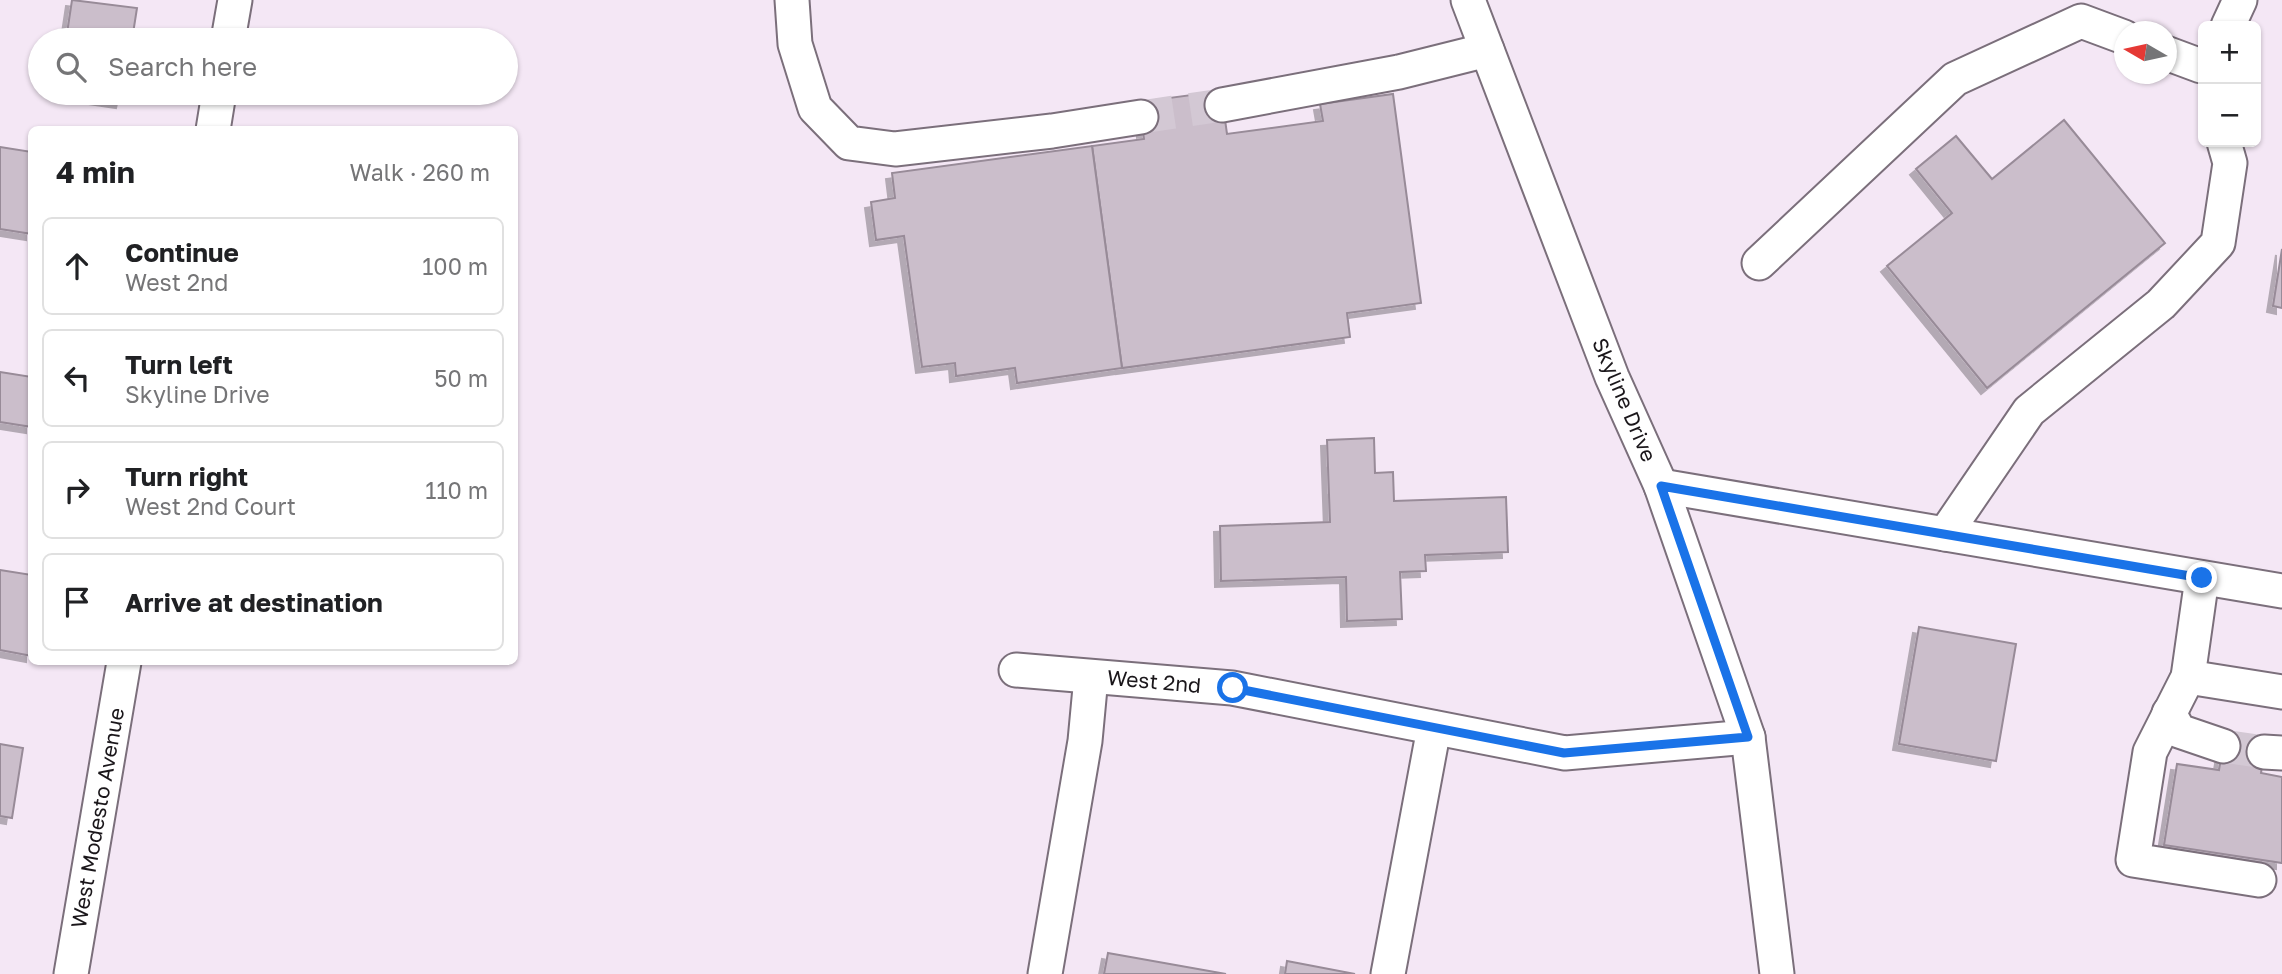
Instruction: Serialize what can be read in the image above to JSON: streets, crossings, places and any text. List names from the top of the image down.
{
  "streets": {
    "street": ["Skyline Drive", "West 2nd", "West Modesto Avenue"]
  },
  "crossings": [
    ["Skyline Drive", "West 2nd"]
  ],
  "north": "left",
  "page": {
    "map_buttons": ["+", "−"],
    "search": "Search here",
    "heading": ["4 min", "Walk · 260 m"],
    "list": [
      ["Continue", "West 2nd", "100 m"],
      ["Turn left", "Skyline Drive", "50 m"],
      ["Turn right", "West 2nd Court", "110 m"],
      "Arrive at destination"
    ]
  }
}
